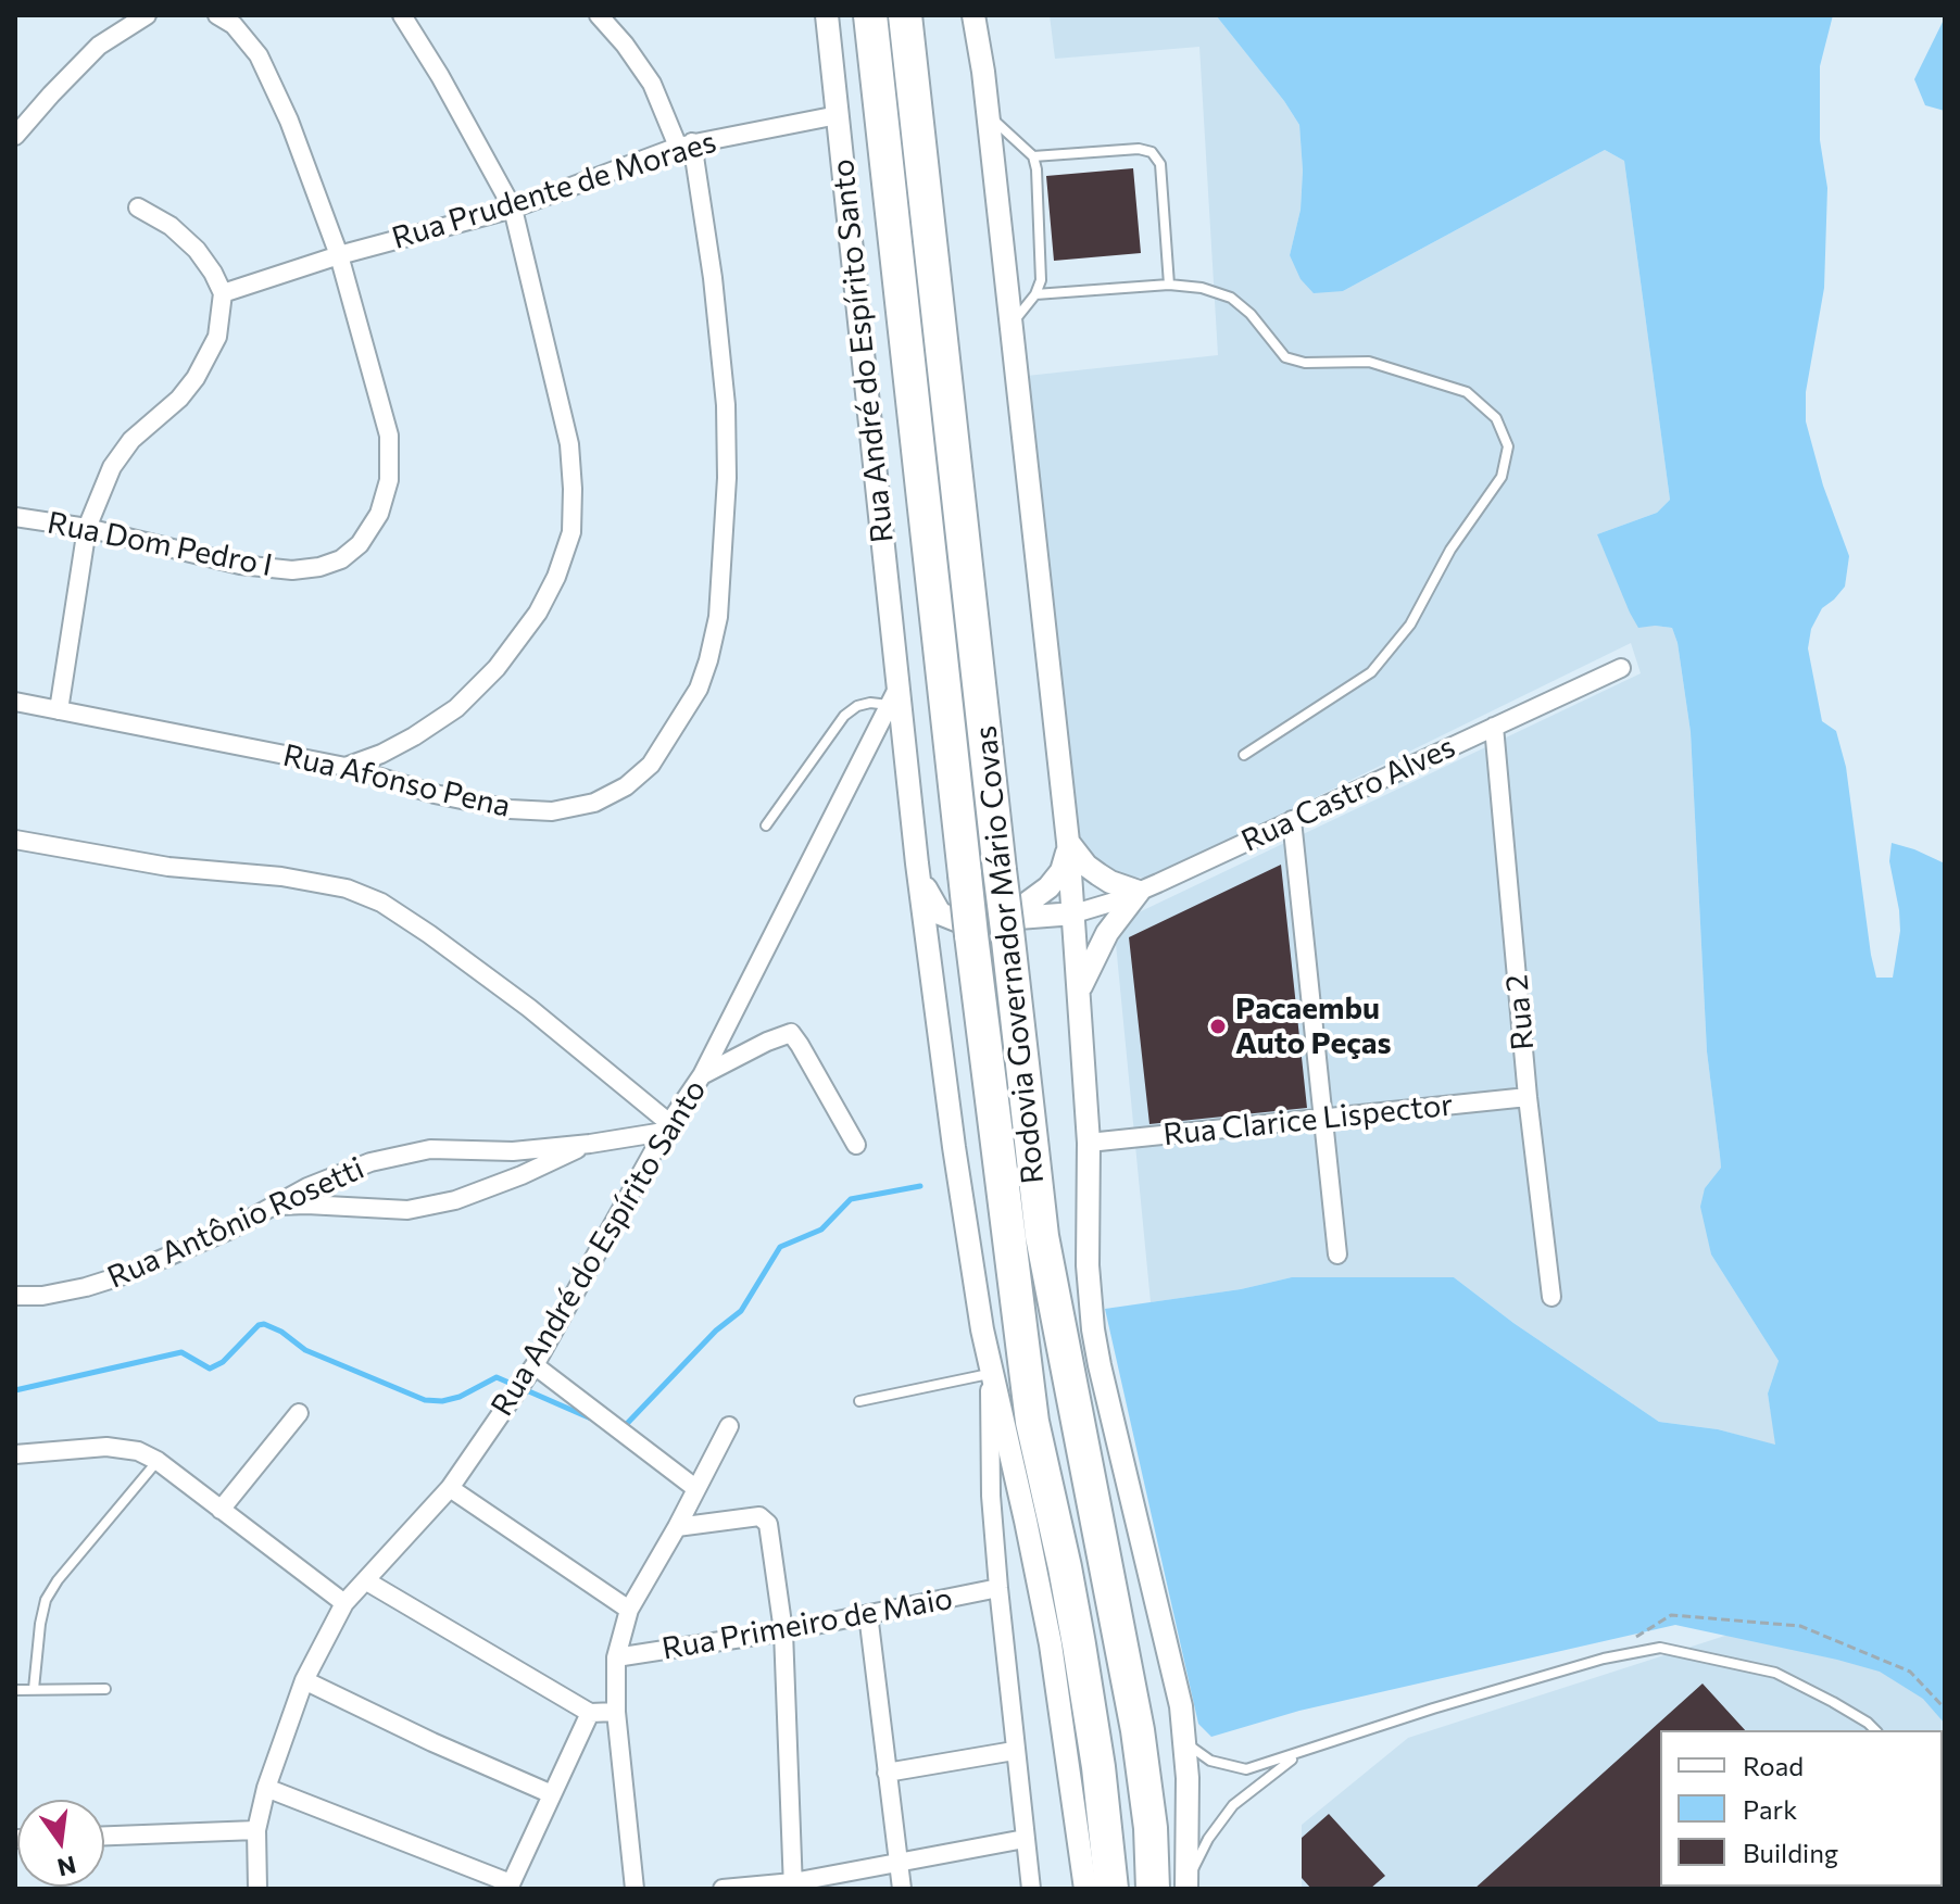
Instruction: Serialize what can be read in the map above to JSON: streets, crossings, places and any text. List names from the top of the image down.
{
  "streets": {
    "highway": ["Rodovia Governador Mário Covas"],
    "street": [
      "Rua Prudente de Moraes",
      "Rua André do Espírito Santo",
      "Rua Dom Pedro I",
      "Rua Afonso Pena",
      "Rua Castro Alves",
      "Rua 2",
      "Rua Clarice Lispector",
      "Rua Antônio Rosetti",
      "Rua Primeiro de Maio"
    ]
  },
  "crossings": [
    ["Rua Prudente de Moraes", "Rua André do Espírito Santo"],
    ["Rua Prudente de Moraes", "Rua Dom Pedro I"],
    ["Rua Prudente de Moraes", "Rua Afonso Pena"],
    ["Rua André do Espírito Santo", "Rua Antônio Rosetti"],
    ["Rua André do Espírito Santo", "Rua Primeiro de Maio"],
    ["Rua Castro Alves", "Rodovia Governador Mário Covas"],
    ["Rua Castro Alves", "Rua 2"],
    ["Rodovia Governador Mário Covas", "Rua Clarice Lispector"],
    ["Rua 2", "Rua Clarice Lispector"]
  ],
  "places": ["Pacaembu Auto Peças"],
  "legend": ["Road", "Park", "Building"],
  "north": "bottom"
}
